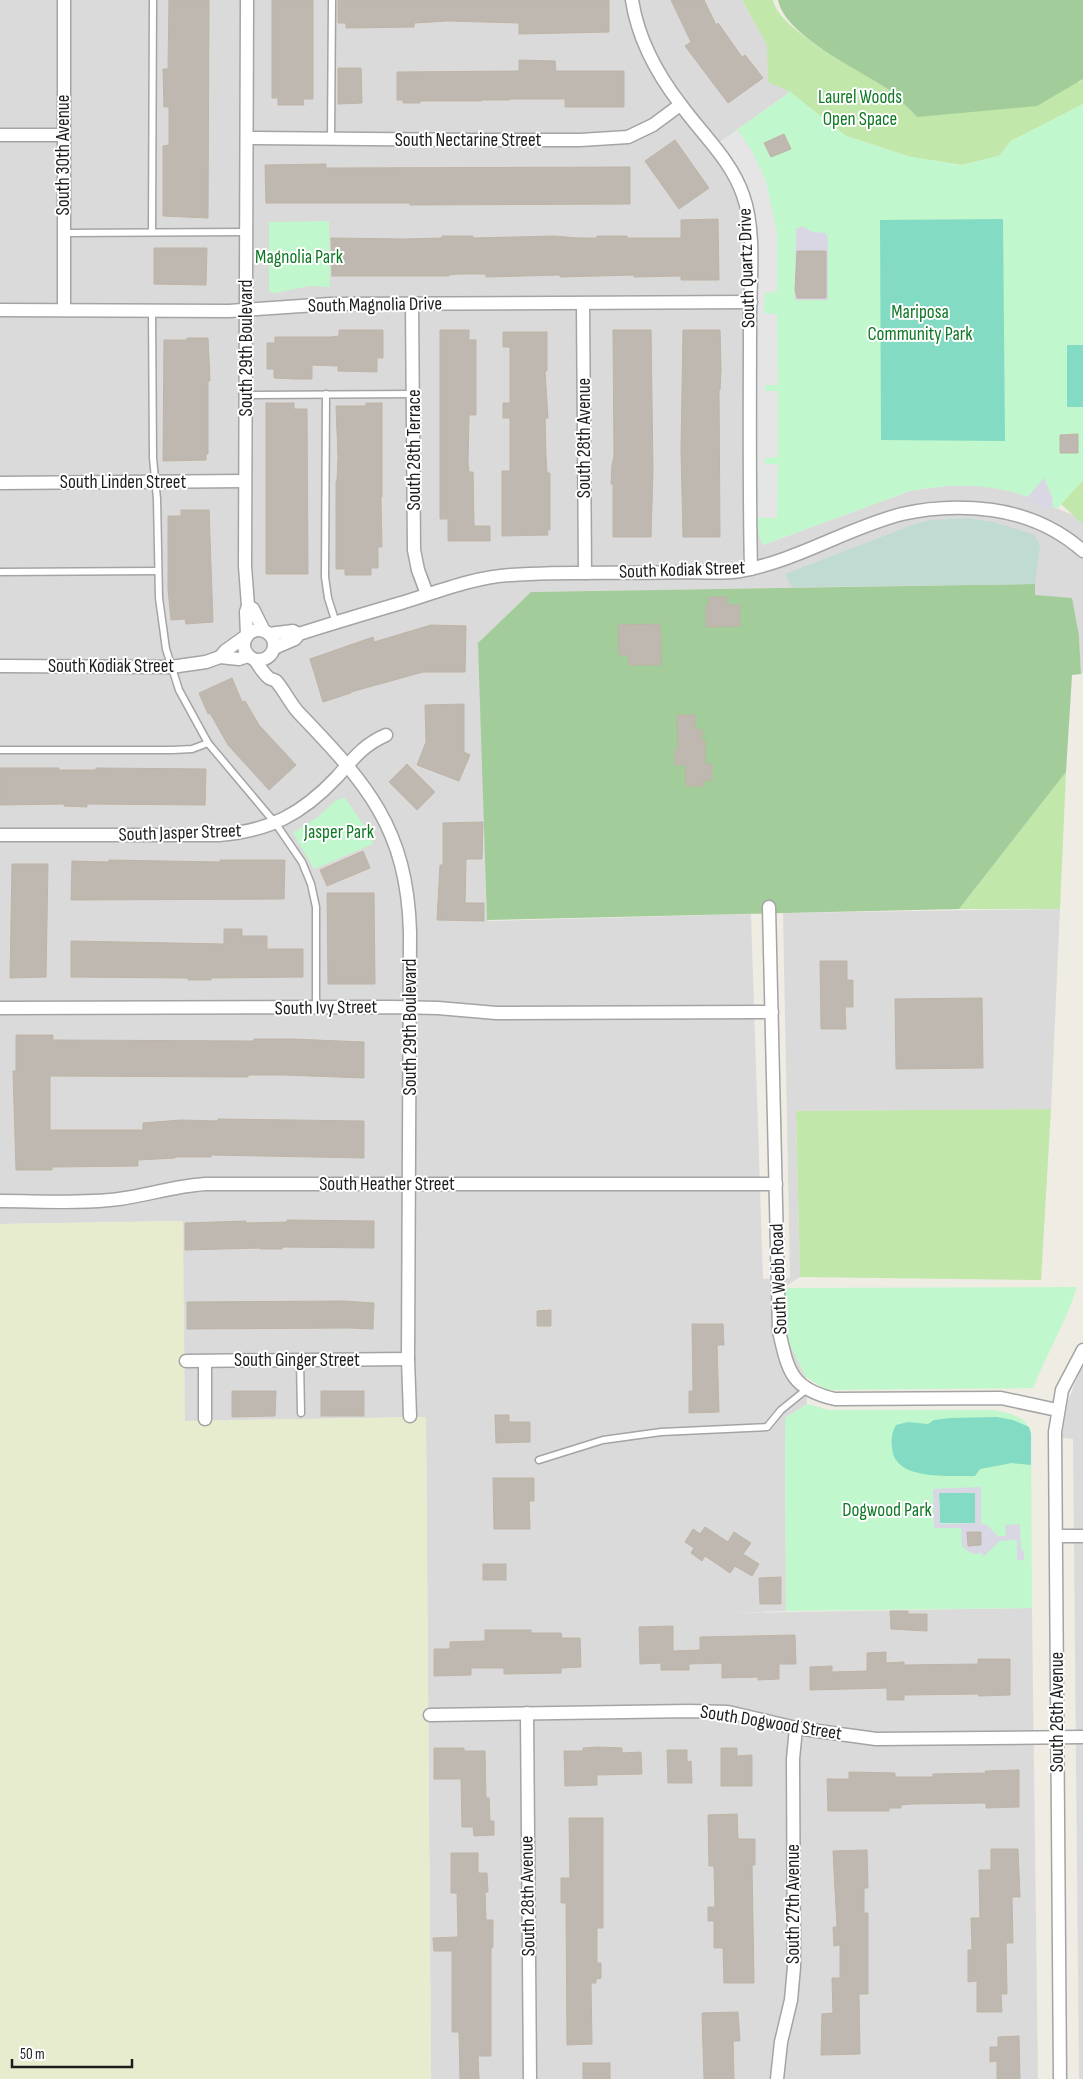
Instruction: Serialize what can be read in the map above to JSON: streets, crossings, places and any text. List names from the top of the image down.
{
  "streets": {
    "street": [
      "South Nectarine Street",
      "South 30th Avenue",
      "South Quartz Drive",
      "South Magnolia Drive",
      "South 29th Boulevard",
      "South 28th Avenue",
      "South 28th Terrace",
      "South Linden Street",
      "South Kodiak Street",
      "South Jasper Street",
      "South Ivy Street",
      "South Heather Street",
      "South Webb Road",
      "South Ginger Street",
      "South 26th Avenue",
      "South Dogwood Street",
      "South 27th Avenue"
    ]
  },
  "crossings": [
    ["South Nectarine Street", "South Quartz Drive"],
    ["South Nectarine Street", "South 29th Boulevard"],
    ["South 30th Avenue", "South Magnolia Drive"],
    ["South Quartz Drive", "South Magnolia Drive"],
    ["South Quartz Drive", "South Kodiak Street"],
    ["South Magnolia Drive", "South 29th Boulevard"],
    ["South Magnolia Drive", "South 28th Avenue"],
    ["South Magnolia Drive", "South 28th Terrace"],
    ["South 29th Boulevard", "South Linden Street"],
    ["South 29th Boulevard", "South Kodiak Street"],
    ["South 29th Boulevard", "South Jasper Street"],
    ["South 29th Boulevard", "South Ivy Street"],
    ["South 29th Boulevard", "South Heather Street"],
    ["South 29th Boulevard", "South Ginger Street"],
    ["South 28th Avenue", "South Kodiak Street"],
    ["South 28th Avenue", "South Dogwood Street"],
    ["South 28th Terrace", "South Kodiak Street"],
    ["South Ivy Street", "South Webb Road"],
    ["South Heather Street", "South Webb Road"],
    ["South Webb Road", "South 26th Avenue"],
    ["South 26th Avenue", "South Dogwood Street"],
    ["South Dogwood Street", "South 27th Avenue"]
  ],
  "parks": [
    "Laurel Woods Open Space",
    "Magnolia Park",
    "Mariposa Community Park",
    "Jasper Park",
    "Dogwood Park"
  ],
  "scale_bar": "50 m"
}
